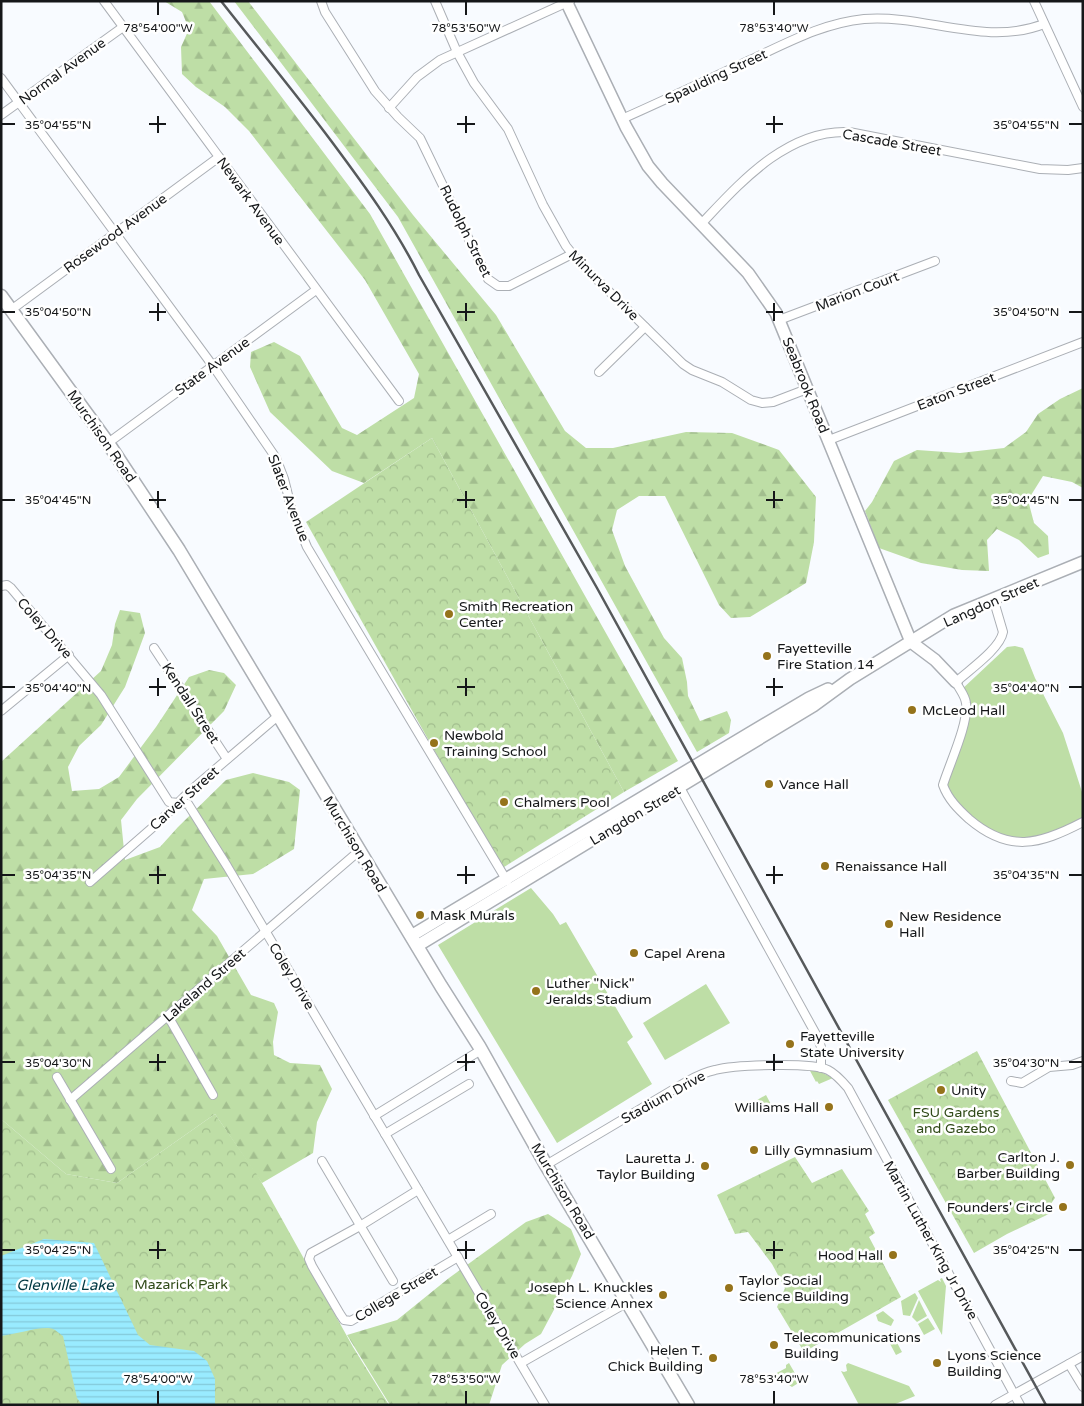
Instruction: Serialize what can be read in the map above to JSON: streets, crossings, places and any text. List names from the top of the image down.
{
  "streets": {
    "main road": ["Murchison Road"],
    "street": [
      "Normal Avenue",
      "Spaulding Street",
      "Cascade Street",
      "Newark Avenue",
      "Rudolph Street",
      "Rosewood Avenue",
      "Minurva Drive",
      "Marion Court",
      "State Avenue",
      "Seabrook Road",
      "Eaton Street",
      "Slater Avenue",
      "Langdon Street",
      "Coley Drive",
      "Kendall Street",
      "Carver Street",
      "Lakeland Street",
      "Stadium Drive",
      "Martin Luther King Jr Drive",
      "College Street"
    ]
  },
  "crossings": [
    ["Normal Avenue", "Newark Avenue"],
    ["Normal Avenue", "Slater Avenue"],
    ["Spaulding Street", "Seabrook Road"],
    ["Cascade Street", "Seabrook Road"],
    ["Newark Avenue", "Rosewood Avenue"],
    ["Newark Avenue", "State Avenue"],
    ["Rudolph Street", "Minurva Drive"],
    ["Rosewood Avenue", "Murchison Road"],
    ["Rosewood Avenue", "Slater Avenue"],
    ["Minurva Drive", "Seabrook Road"],
    ["Marion Court", "Seabrook Road"],
    ["State Avenue", "Murchison Road"],
    ["State Avenue", "Slater Avenue"],
    ["Seabrook Road", "Eaton Street"],
    ["Seabrook Road", "Langdon Street"],
    ["Murchison Road", "Langdon Street"],
    ["Murchison Road", "Carver Street"],
    ["Murchison Road", "Lakeland Street"],
    ["Murchison Road", "Stadium Drive"],
    ["Slater Avenue", "Langdon Street"],
    ["Coley Drive", "Carver Street"],
    ["Coley Drive", "Lakeland Street"],
    ["Coley Drive", "College Street"],
    ["Kendall Street", "Carver Street"],
    ["Stadium Drive", "Martin Luther King Jr Drive"]
  ],
  "water": ["Glenville Lake"],
  "parks": ["FSU Gardens and Gazebo", "Mazarick Park"],
  "places": [
    "Smith Recreation Center",
    "Fayetteville Fire Station 14",
    "McLeod Hall",
    "Newbold Training School",
    "Vance Hall",
    "Chalmers Pool",
    "Renaissance Hall",
    "Mask Murals",
    "New Residence Hall",
    "Capel Arena",
    "Luther \"Nick\" Jeralds Stadium",
    "Fayetteville State University",
    "Unity",
    "Williams Hall",
    "Lilly Gymnasium",
    "Carlton J. Barber Building",
    "Lauretta J. Taylor Building",
    "Founders' Circle",
    "Hood Hall",
    "Taylor Social Science Building",
    "Joseph L. Knuckles Science Annex",
    "Telecommunications Building",
    "Helen T. Chick Building",
    "Lyons Science Building"
  ],
  "coordinates": [
    "78°54'00\"W",
    "78°53'50\"W",
    "78°53'40\"W",
    "35°04'55\"N",
    "35°04'50\"N",
    "35°04'45\"N",
    "35°04'40\"N",
    "35°04'35\"N",
    "35°04'30\"N",
    "35°04'25\"N"
  ]
}
